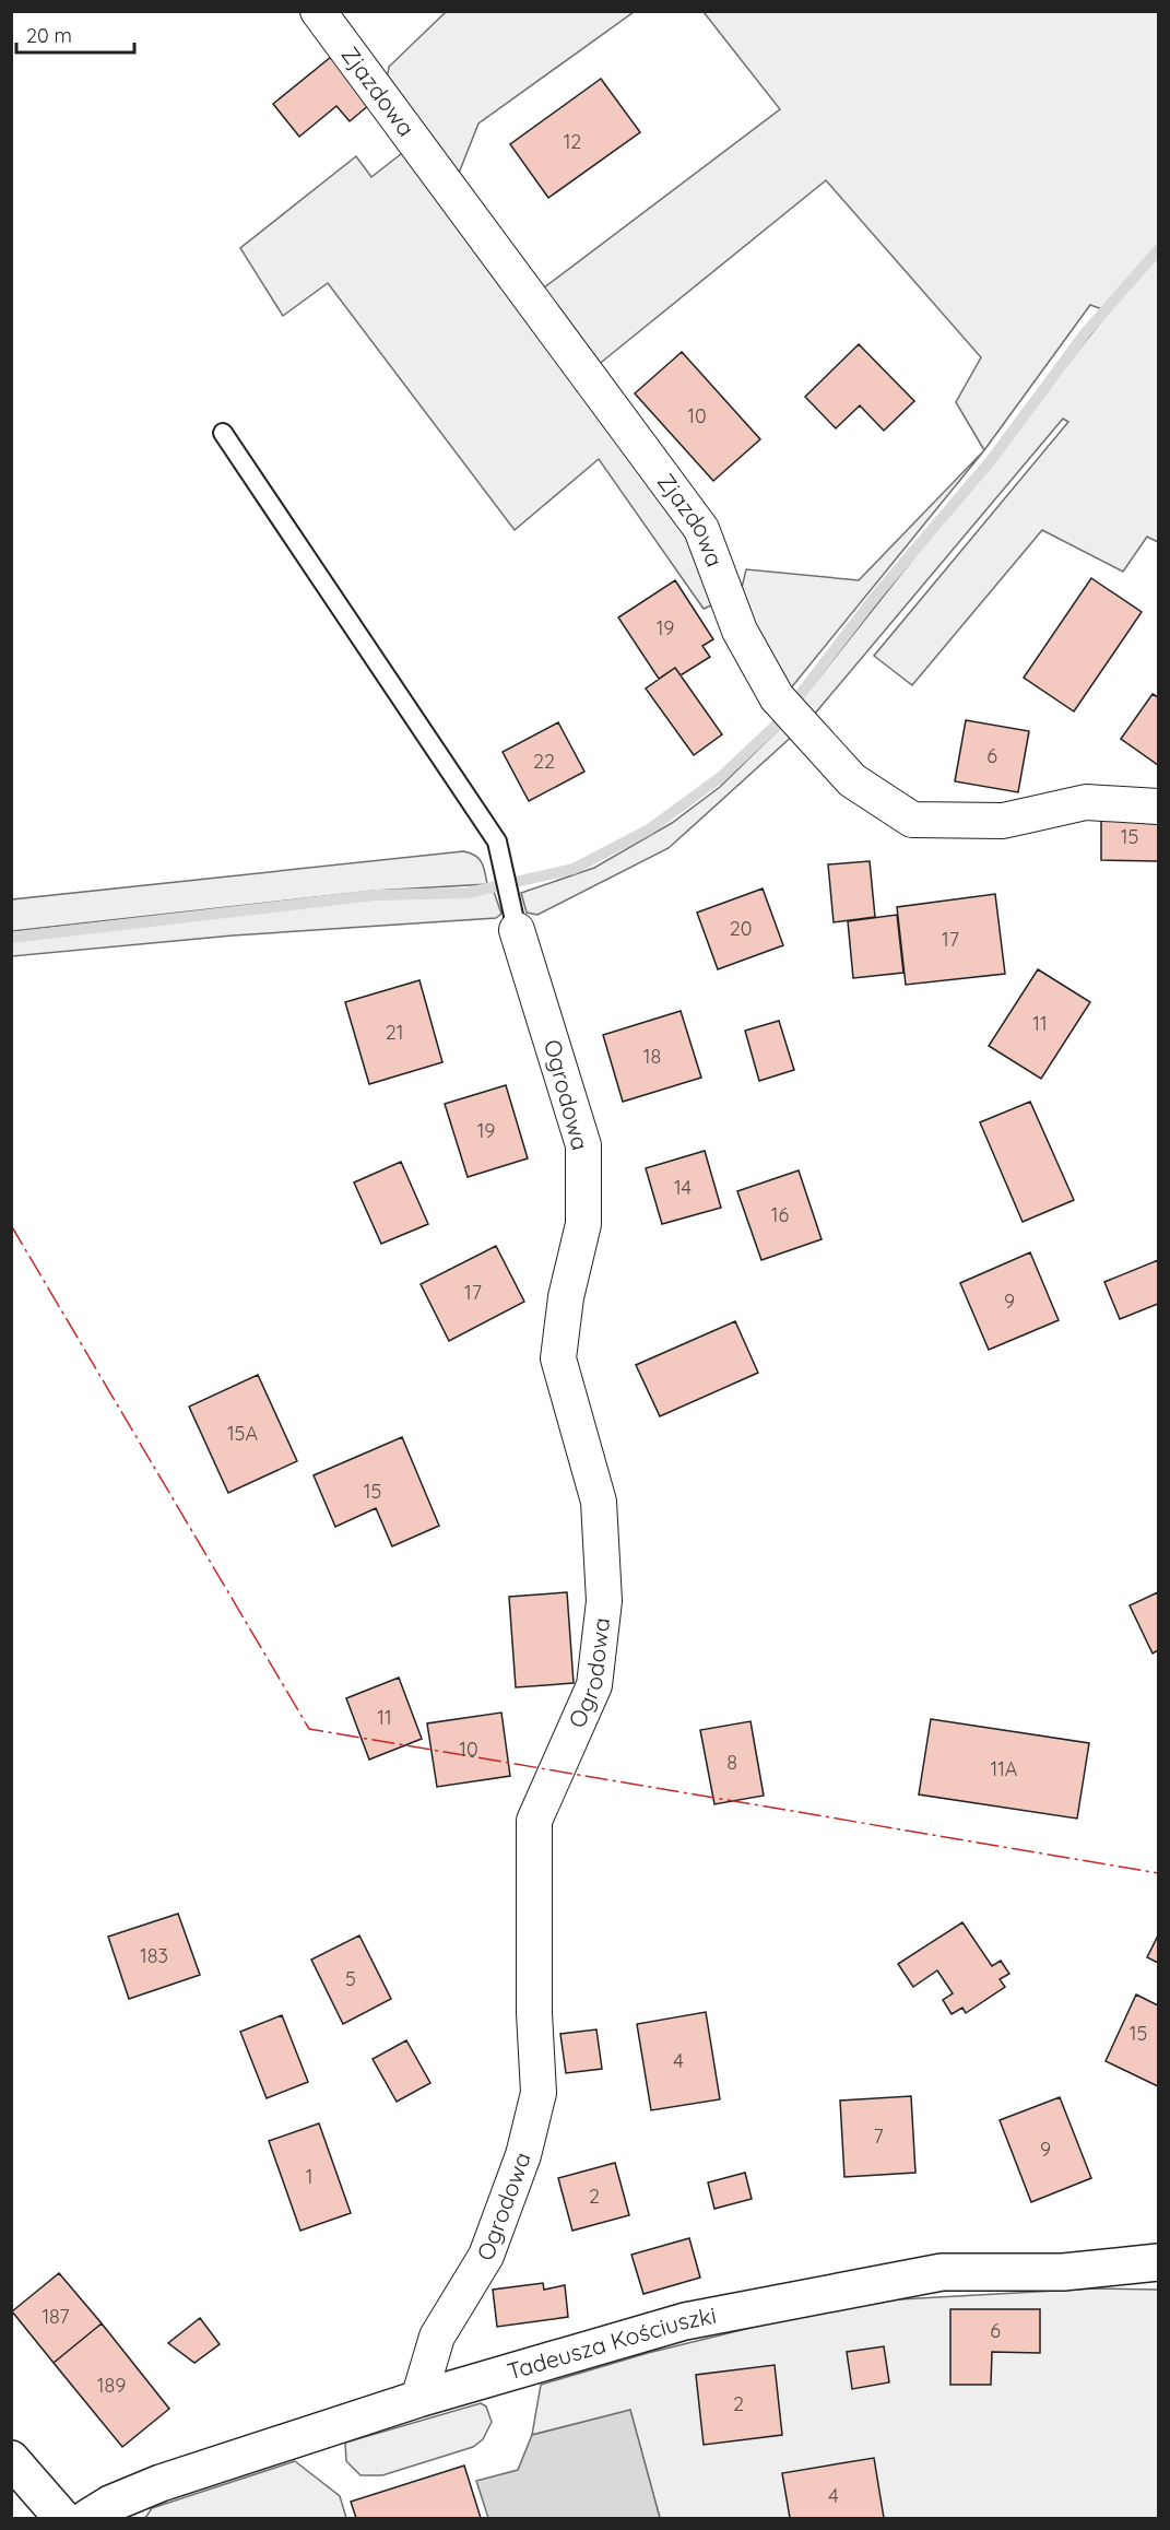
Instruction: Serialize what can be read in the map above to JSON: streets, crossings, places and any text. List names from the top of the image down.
{
  "streets": {
    "street": ["Zjazdowa", "Ogrodowa", "Tadeusza Kościuszki"]
  },
  "crossings": [
    ["Ogrodowa", "Tadeusza Kościuszki"]
  ],
  "house_numbers": [
    "12",
    "10",
    "19",
    "6",
    "22",
    "15",
    "20",
    "17",
    "11",
    "21",
    "18",
    "19",
    "14",
    "16",
    "17",
    "9",
    "15A",
    "15",
    "11",
    "10",
    "8",
    "11A",
    "183",
    "5",
    "15",
    "4",
    "7",
    "9",
    "1",
    "2",
    "187",
    "6",
    "189",
    "2",
    "4"
  ],
  "scale_bar": "20 m"
}
